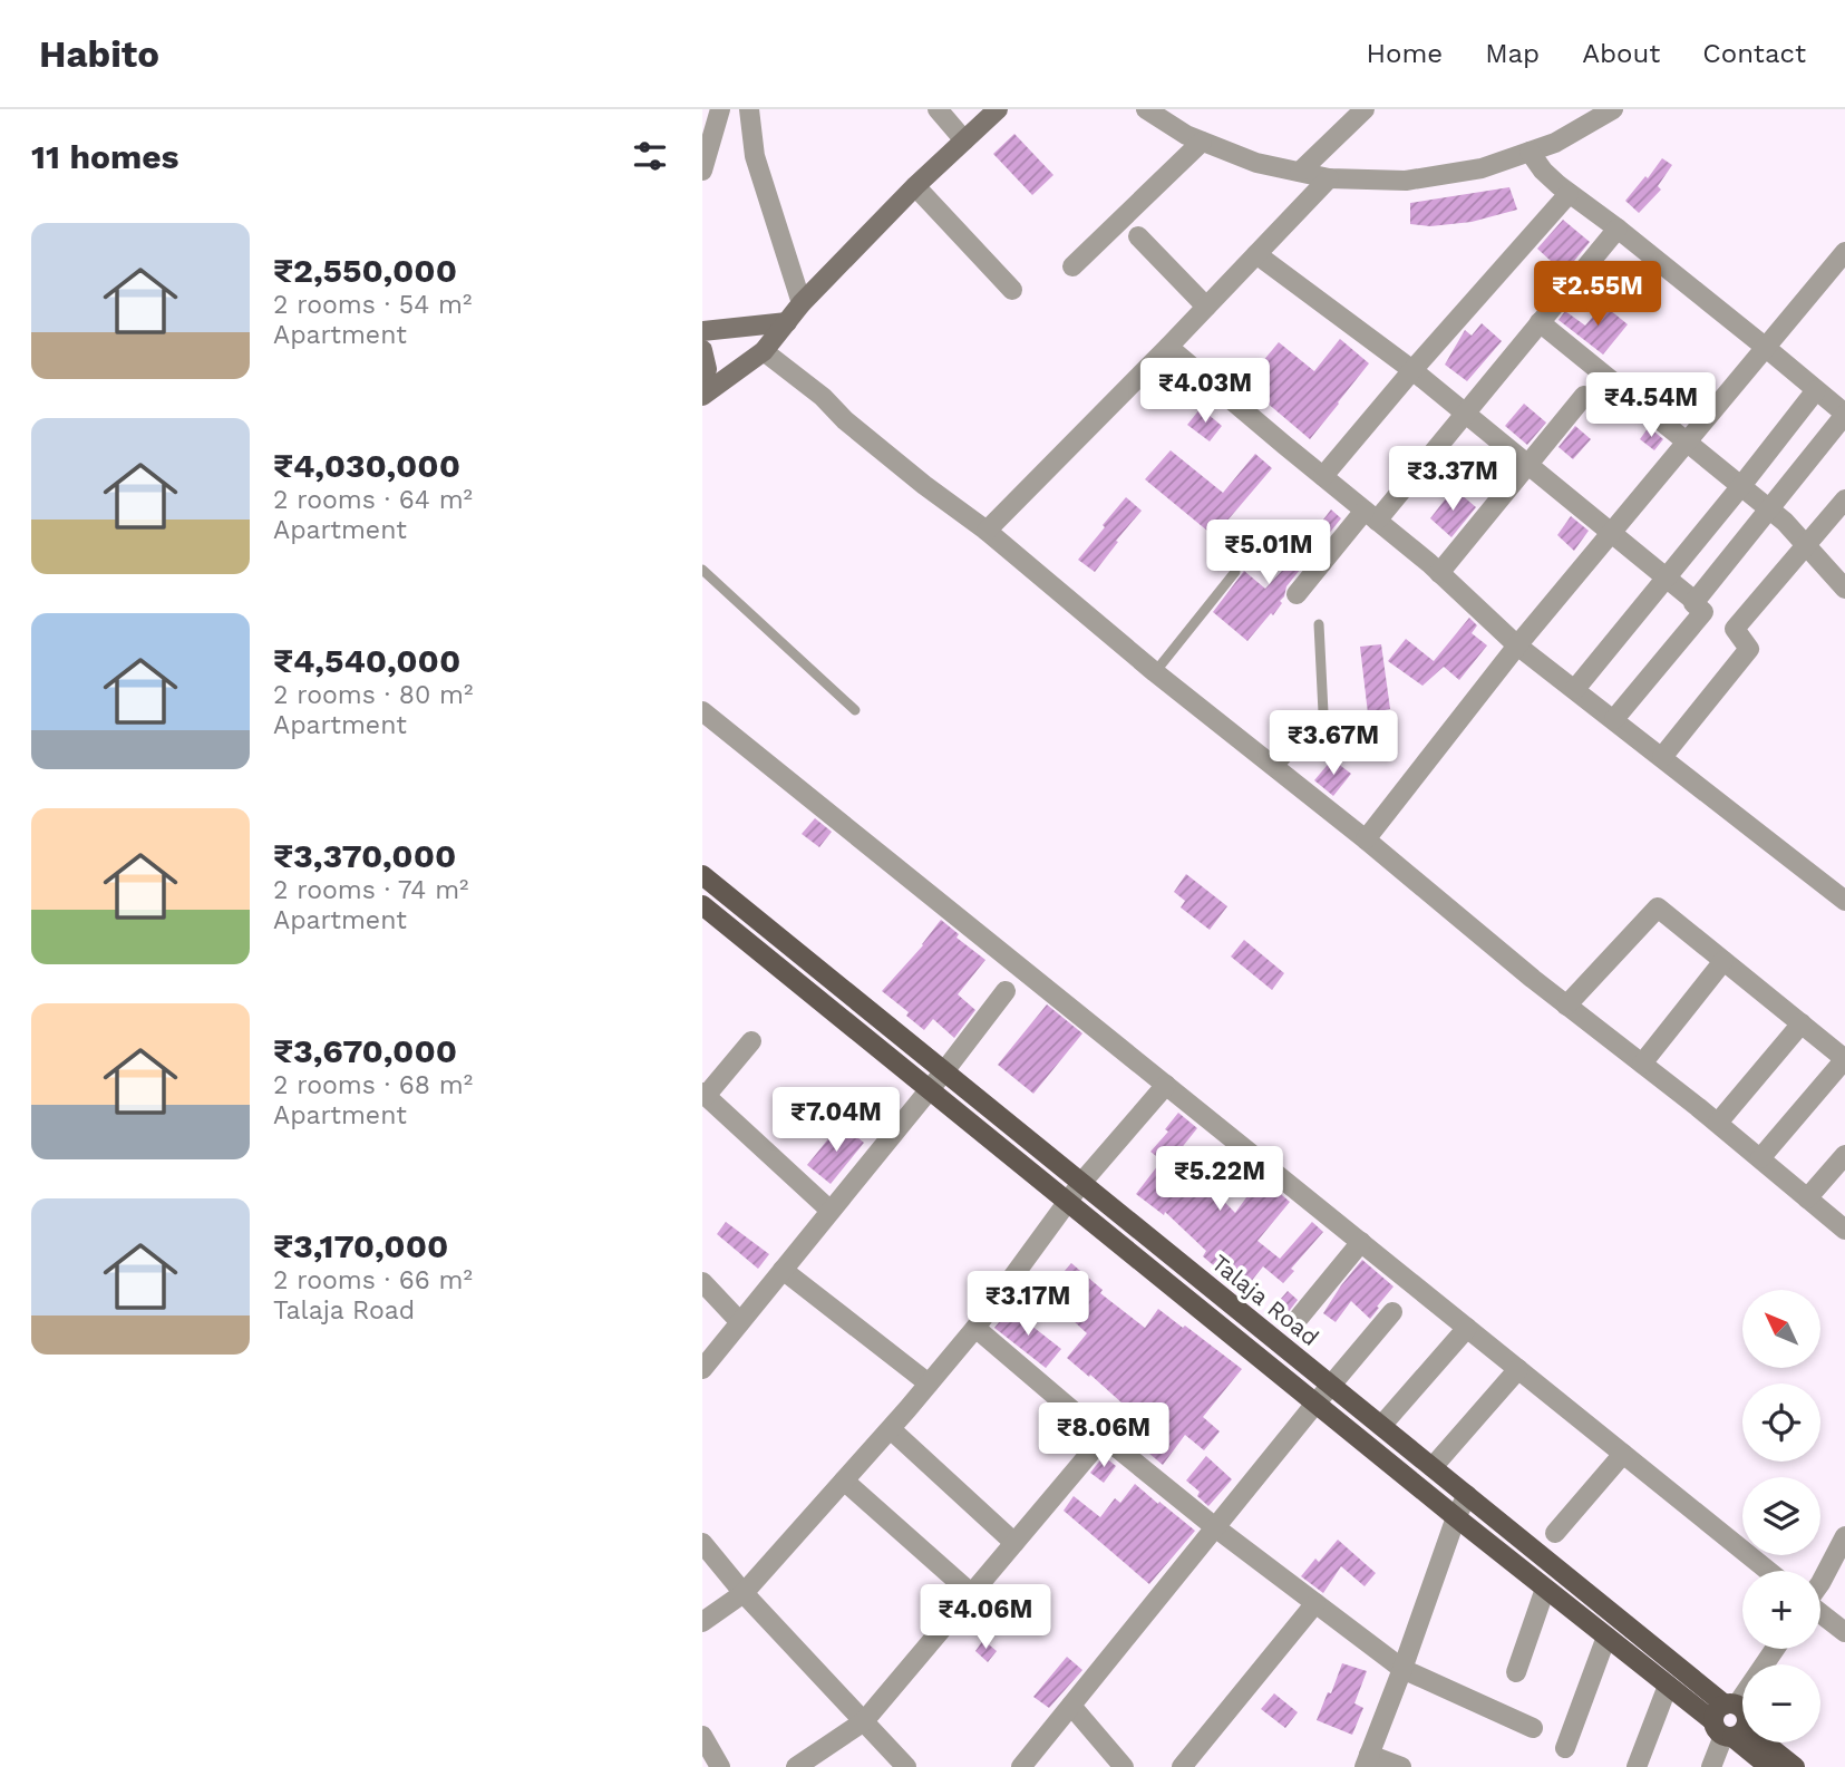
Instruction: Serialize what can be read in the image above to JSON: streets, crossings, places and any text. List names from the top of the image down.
{
  "streets": {
    "main road": ["Talaja Road"]
  },
  "north": "top left",
  "page": {
    "header": "Habito",
    "nav": [
      "Home",
      "Map",
      "About",
      "Contact"
    ],
    "heading": "11 homes",
    "list": [
      {
        "name": "₹2,550,000",
        "note": "2 rooms · 54 m² · Apartment"
      },
      {
        "name": "₹4,030,000",
        "note": "2 rooms · 64 m² · Apartment"
      },
      {
        "name": "₹4,540,000",
        "note": "2 rooms · 80 m² · Apartment"
      },
      {
        "name": "₹3,370,000",
        "note": "2 rooms · 74 m² · Apartment"
      },
      {
        "name": "₹3,670,000",
        "note": "2 rooms · 68 m² · Apartment"
      },
      {
        "name": "₹3,170,000",
        "note": "2 rooms · 66 m² · Talaja Road"
      }
    ],
    "price": [
      "₹2.55M",
      "₹4.03M",
      "₹4.54M",
      "₹3.37M",
      "₹5.01M",
      "₹3.67M",
      "₹7.04M",
      "₹5.22M",
      "₹3.17M",
      "₹8.06M",
      "₹4.06M"
    ],
    "map_buttons": ["+", "−"]
  }
}
